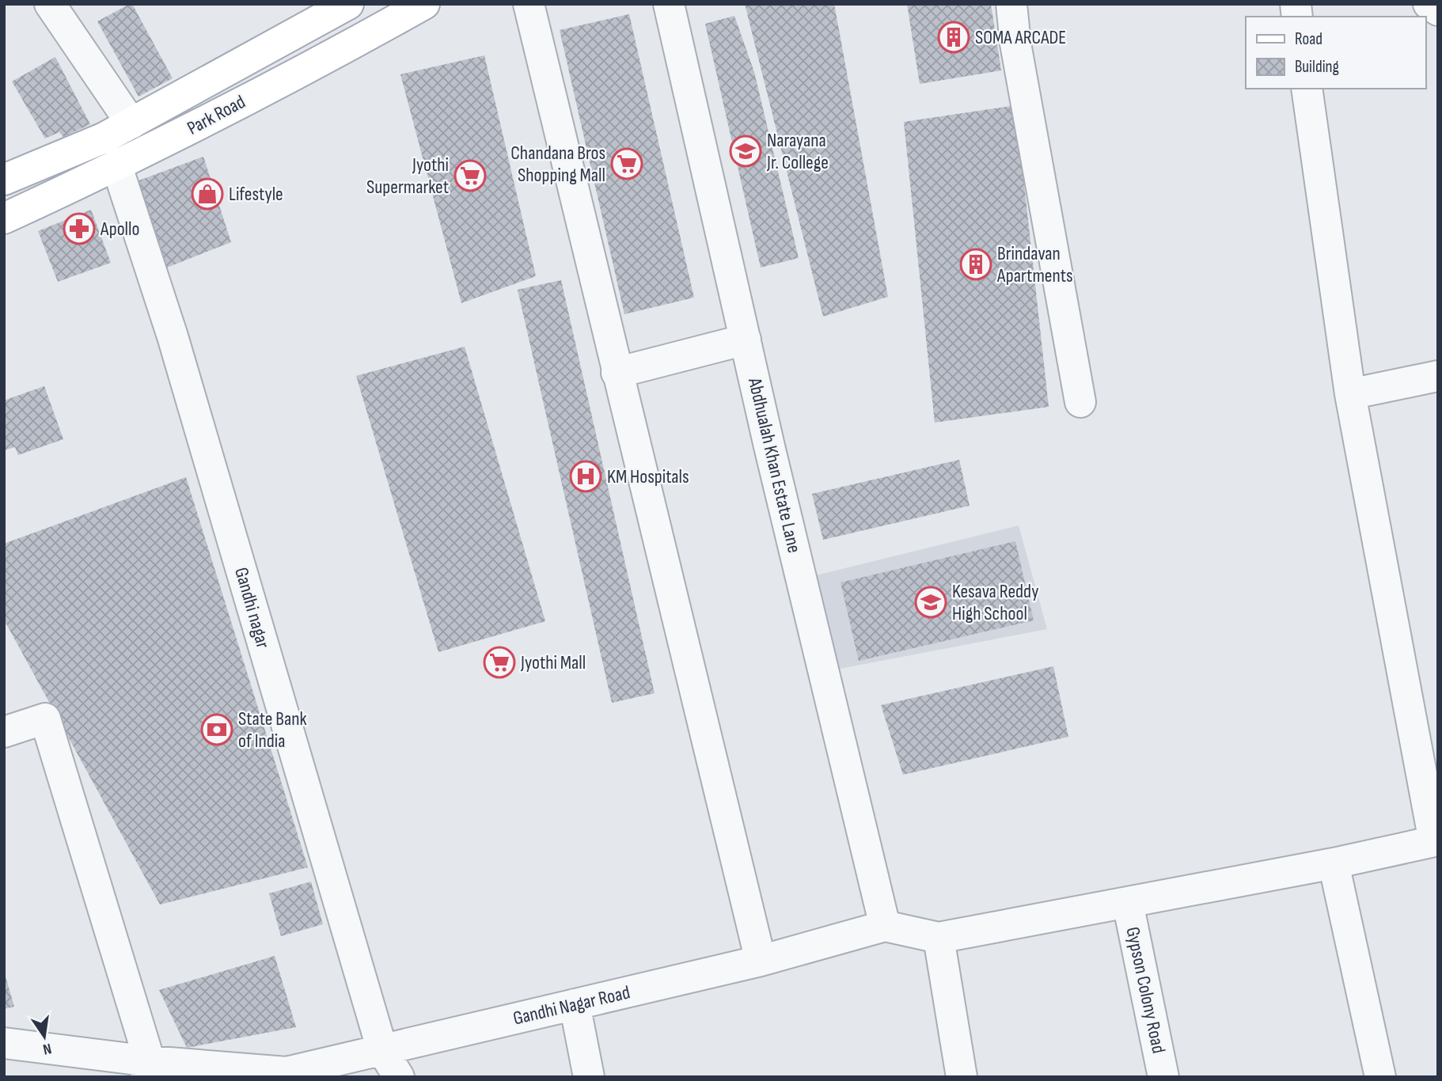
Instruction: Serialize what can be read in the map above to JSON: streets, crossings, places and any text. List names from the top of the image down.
{
  "streets": {
    "main road": ["Park Road"],
    "street": [
      "Abdhualah Khan Estate Lane",
      "Gandhi nagar",
      "Gypson Colony Road",
      "Gandhi Nagar Road"
    ]
  },
  "crossings": [
    ["Park Road", "Gandhi nagar"],
    ["Abdhualah Khan Estate Lane", "Gandhi Nagar Road"],
    ["Gandhi nagar", "Gandhi Nagar Road"]
  ],
  "places": {
    "building": ["SOMA ARCADE", "Brindavan Apartments"],
    "school or university": ["Narayana Jr. College", "Kesava Reddy High School"],
    "supermarket": ["Chandana Bros Shopping Mall", "Jyothi Supermarket", "Jyothi Mall"],
    "shop": ["Lifestyle"],
    "pharmacy": ["Apollo"],
    "hospital": ["KM Hospitals"],
    "bank": ["State Bank of India"]
  },
  "legend": ["Road", "Building"],
  "north": "bottom"
}
